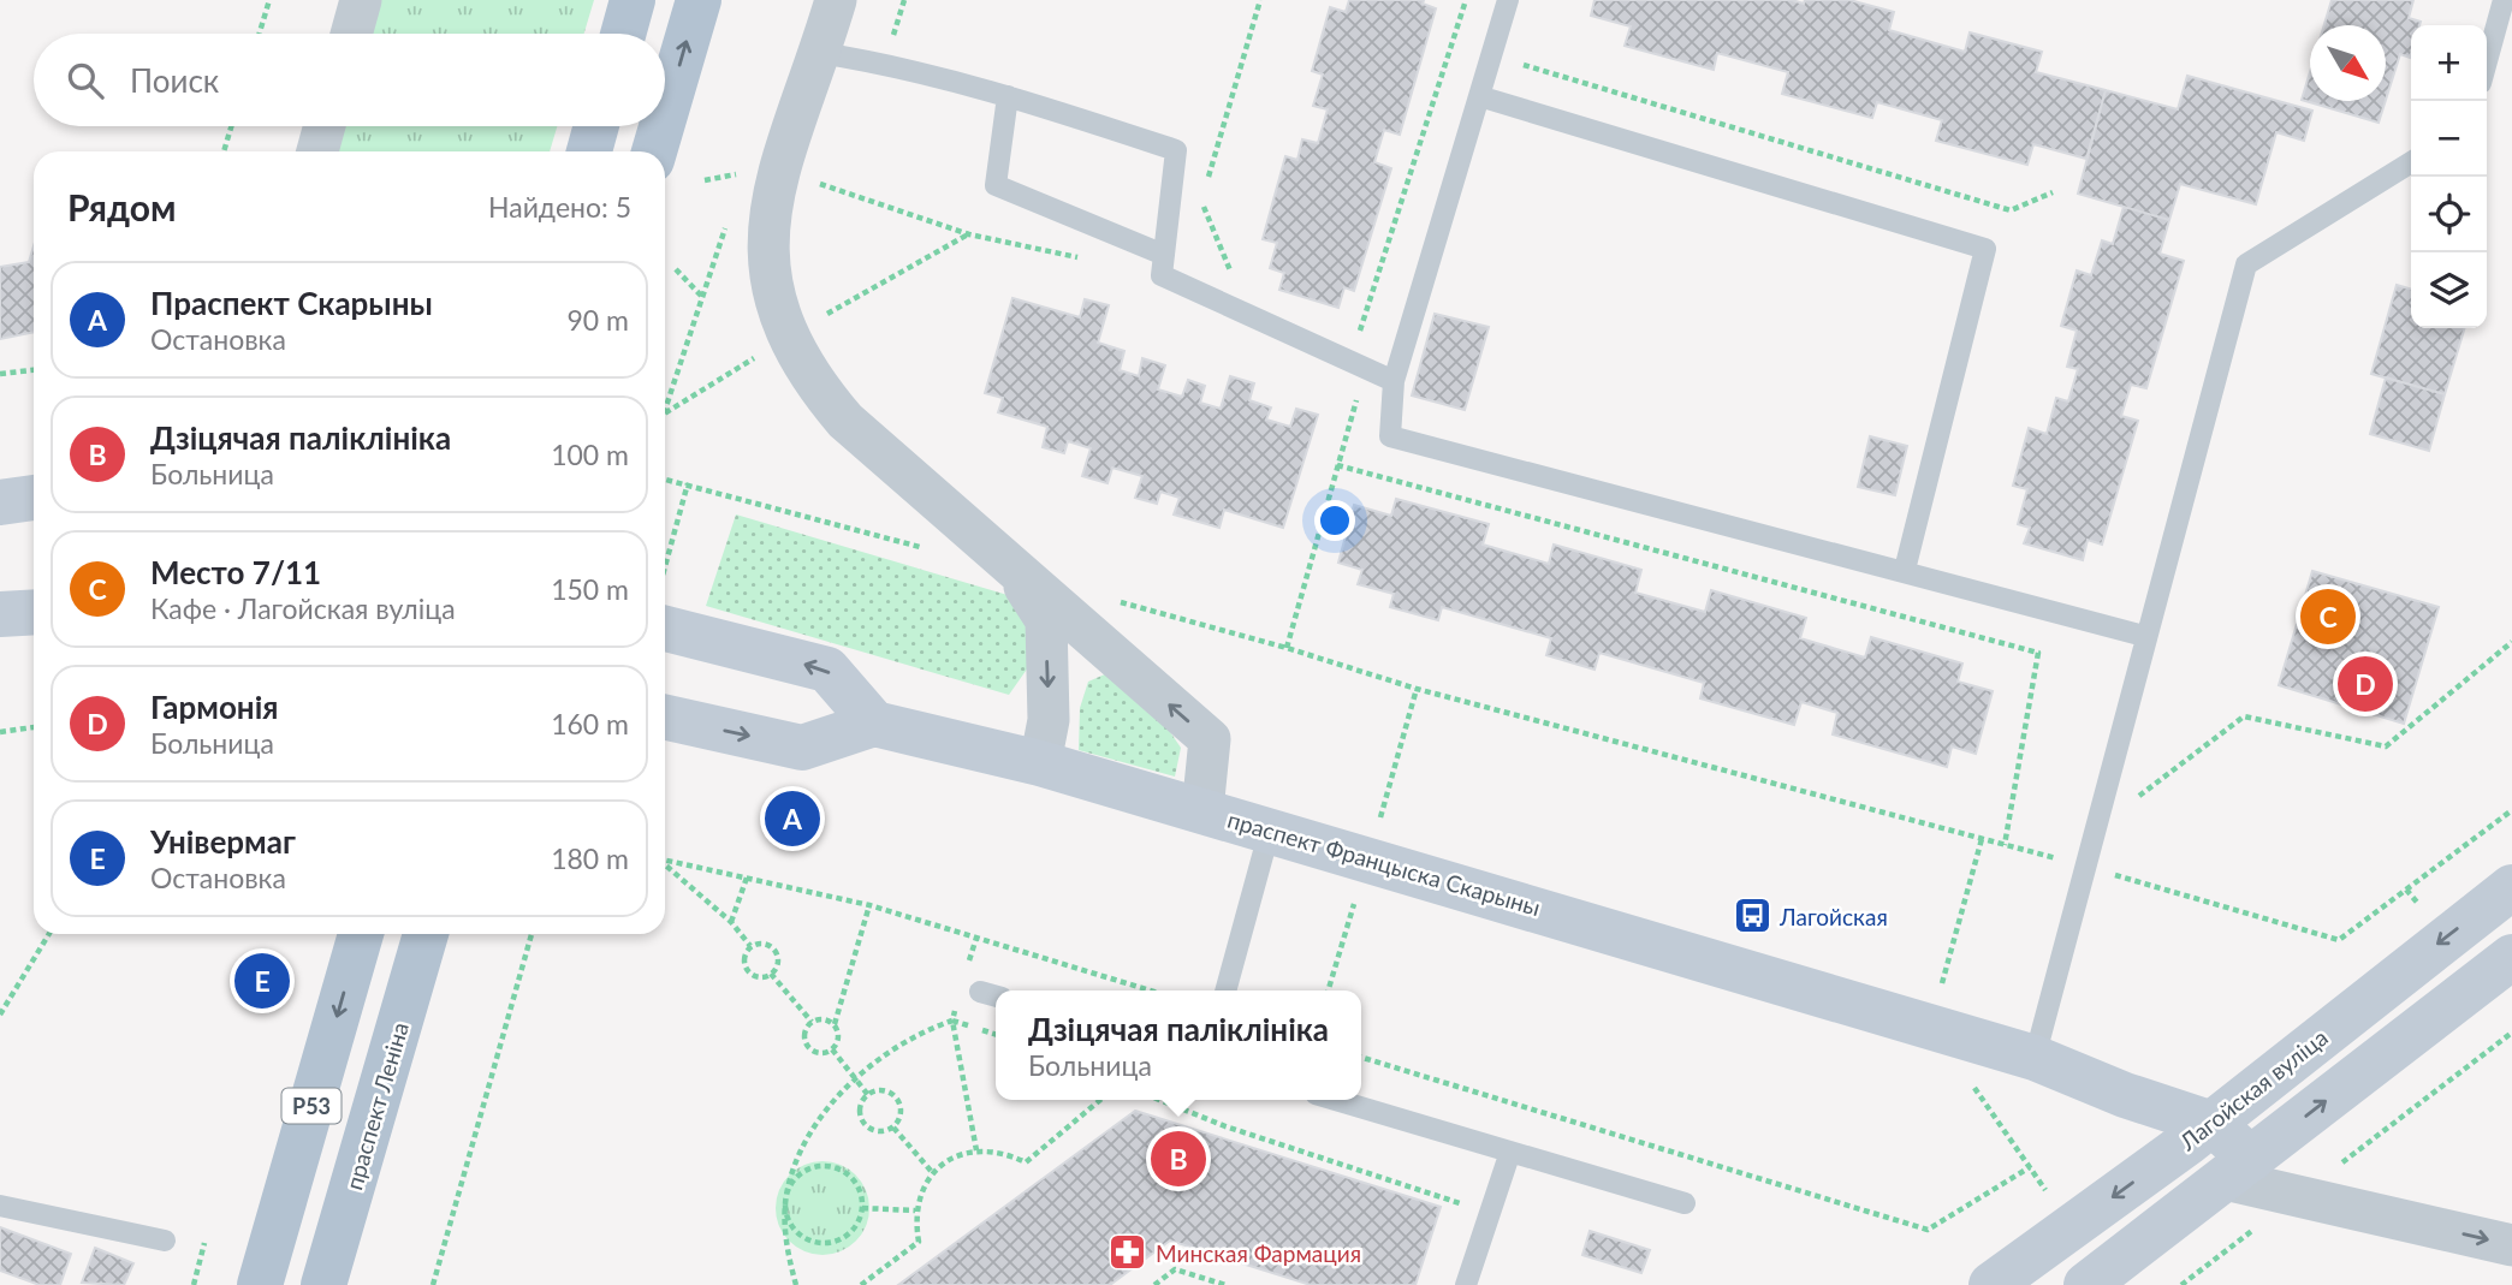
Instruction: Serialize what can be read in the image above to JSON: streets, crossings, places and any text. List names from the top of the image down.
{
  "streets": {
    "main road": [
      "праспект Францыска Скарыны",
      "Лагойская вуліца",
      "Р53",
      "праспект Леніна"
    ]
  },
  "crossings": [
    ["праспект Францыска Скарыны", "Лагойская вуліца"]
  ],
  "places": {
    "bus stop": ["Лагойская"],
    "pharmacy": ["Минская Фармация"]
  },
  "north": "bottom right",
  "page": {
    "map_buttons": ["+", "−"],
    "search": "Поиск",
    "heading": ["Рядом", "Найдено: 5"],
    "list": [
      {
        "mark": "A",
        "name": "Праспект Скарыны",
        "note": "Остановка",
        "value": "90 m"
      },
      {
        "mark": "B",
        "name": "Дзіцячая паліклініка",
        "note": "Больница",
        "value": "100 m"
      },
      {
        "mark": "C",
        "name": "Место 7/11",
        "note": "Кафе · Лагойская вуліца",
        "value": "150 m"
      },
      {
        "mark": "D",
        "name": "Гармонія",
        "note": "Больница",
        "value": "160 m"
      },
      {
        "mark": "E",
        "name": "Універмаг",
        "note": "Остановка",
        "value": "180 m"
      }
    ],
    "pins": [
      "C",
      "D",
      "A",
      "E",
      "B"
    ],
    "popup": ["Дзіцячая паліклініка", "Больница"]
  }
}
